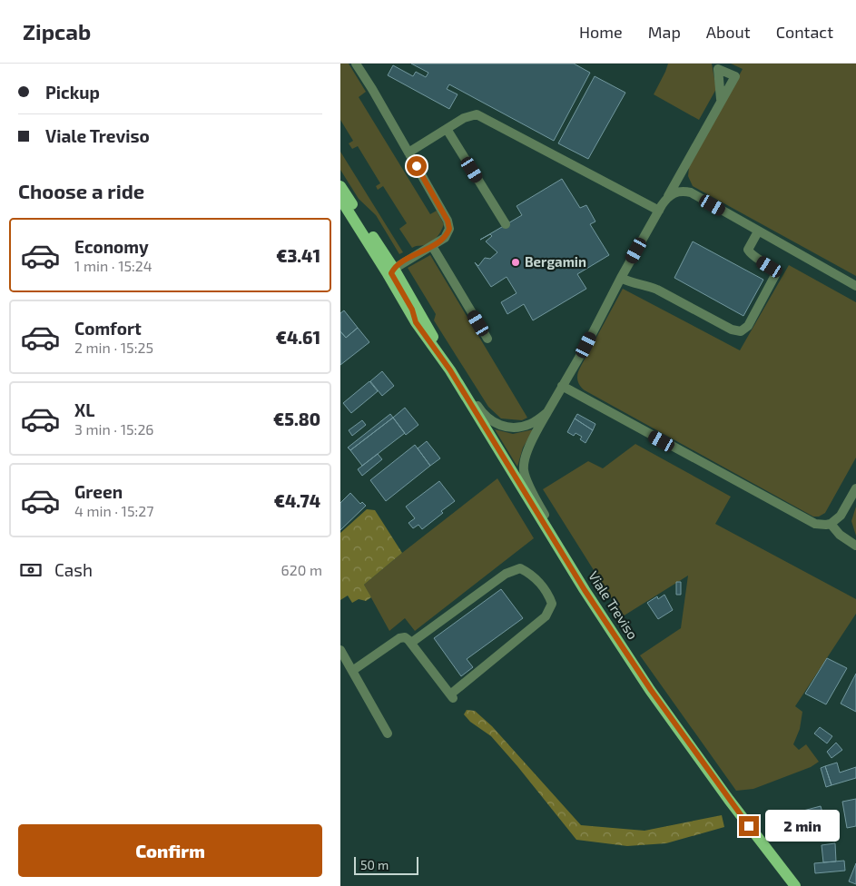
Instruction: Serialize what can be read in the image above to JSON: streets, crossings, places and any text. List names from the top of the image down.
{
  "streets": {
    "main road": ["Viale Treviso"]
  },
  "places": ["Bergamin"],
  "scale_bar": "50 m",
  "page": {
    "header": "Zipcab",
    "nav": [
      "Home",
      "Map",
      "About",
      "Contact"
    ],
    "banner": ["Pickup", "Viale Treviso"],
    "heading": "Choose a ride",
    "list": [
      {
        "name": "Economy",
        "note": "1 min · 15:24",
        "value": "€3.41"
      },
      {
        "name": "Comfort",
        "note": "2 min · 15:25",
        "value": "€4.61"
      },
      {
        "name": "XL",
        "note": "3 min · 15:26",
        "value": "€5.80"
      },
      {
        "name": "Green",
        "note": "4 min · 15:27",
        "value": "€4.74"
      }
    ],
    "pay": ["Cash", "620 m"],
    "bubble": "2 min",
    "buttons": "Confirm",
    "scale": "50 m"
  }
}
